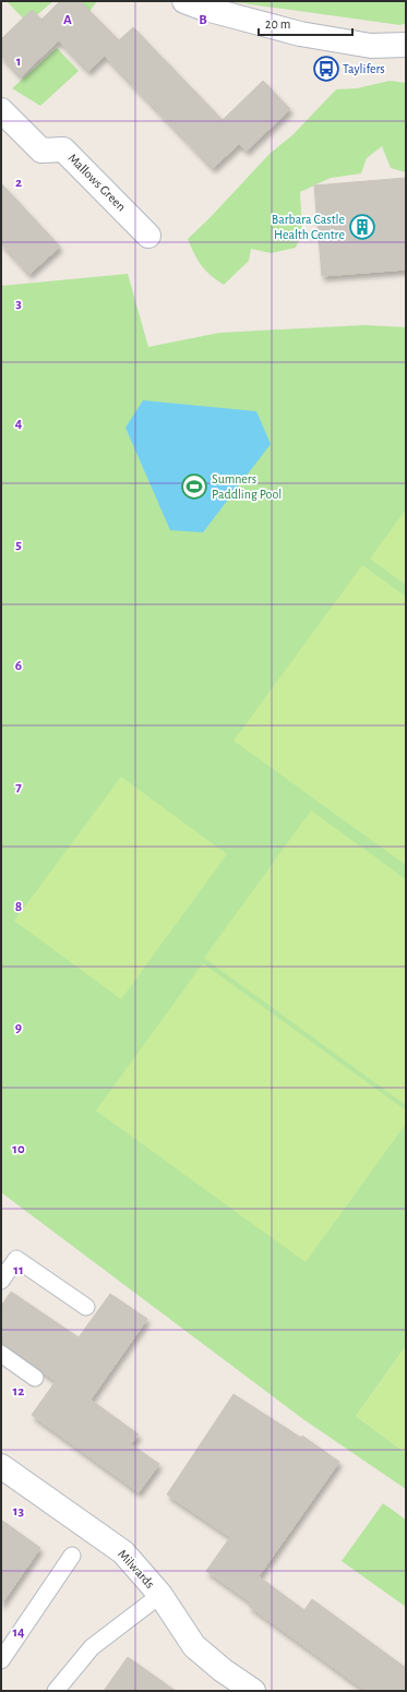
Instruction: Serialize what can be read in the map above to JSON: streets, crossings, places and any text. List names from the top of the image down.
{
  "streets": {
    "street": ["Mallows Green", "Milwards"]
  },
  "places": {
    "bus stop": ["Taylifers"],
    "building": ["Barbara Castle Health Centre"],
    "sports": ["Sumners Paddling Pool"]
  },
  "scale_bar": "20 m",
  "grid": {
    "columns": ["A", "B"],
    "rows": [
      "1",
      "2",
      "3",
      "4",
      "5",
      "6",
      "7",
      "8",
      "9",
      "10",
      "11",
      "12",
      "13",
      "14"
    ]
  }
}
